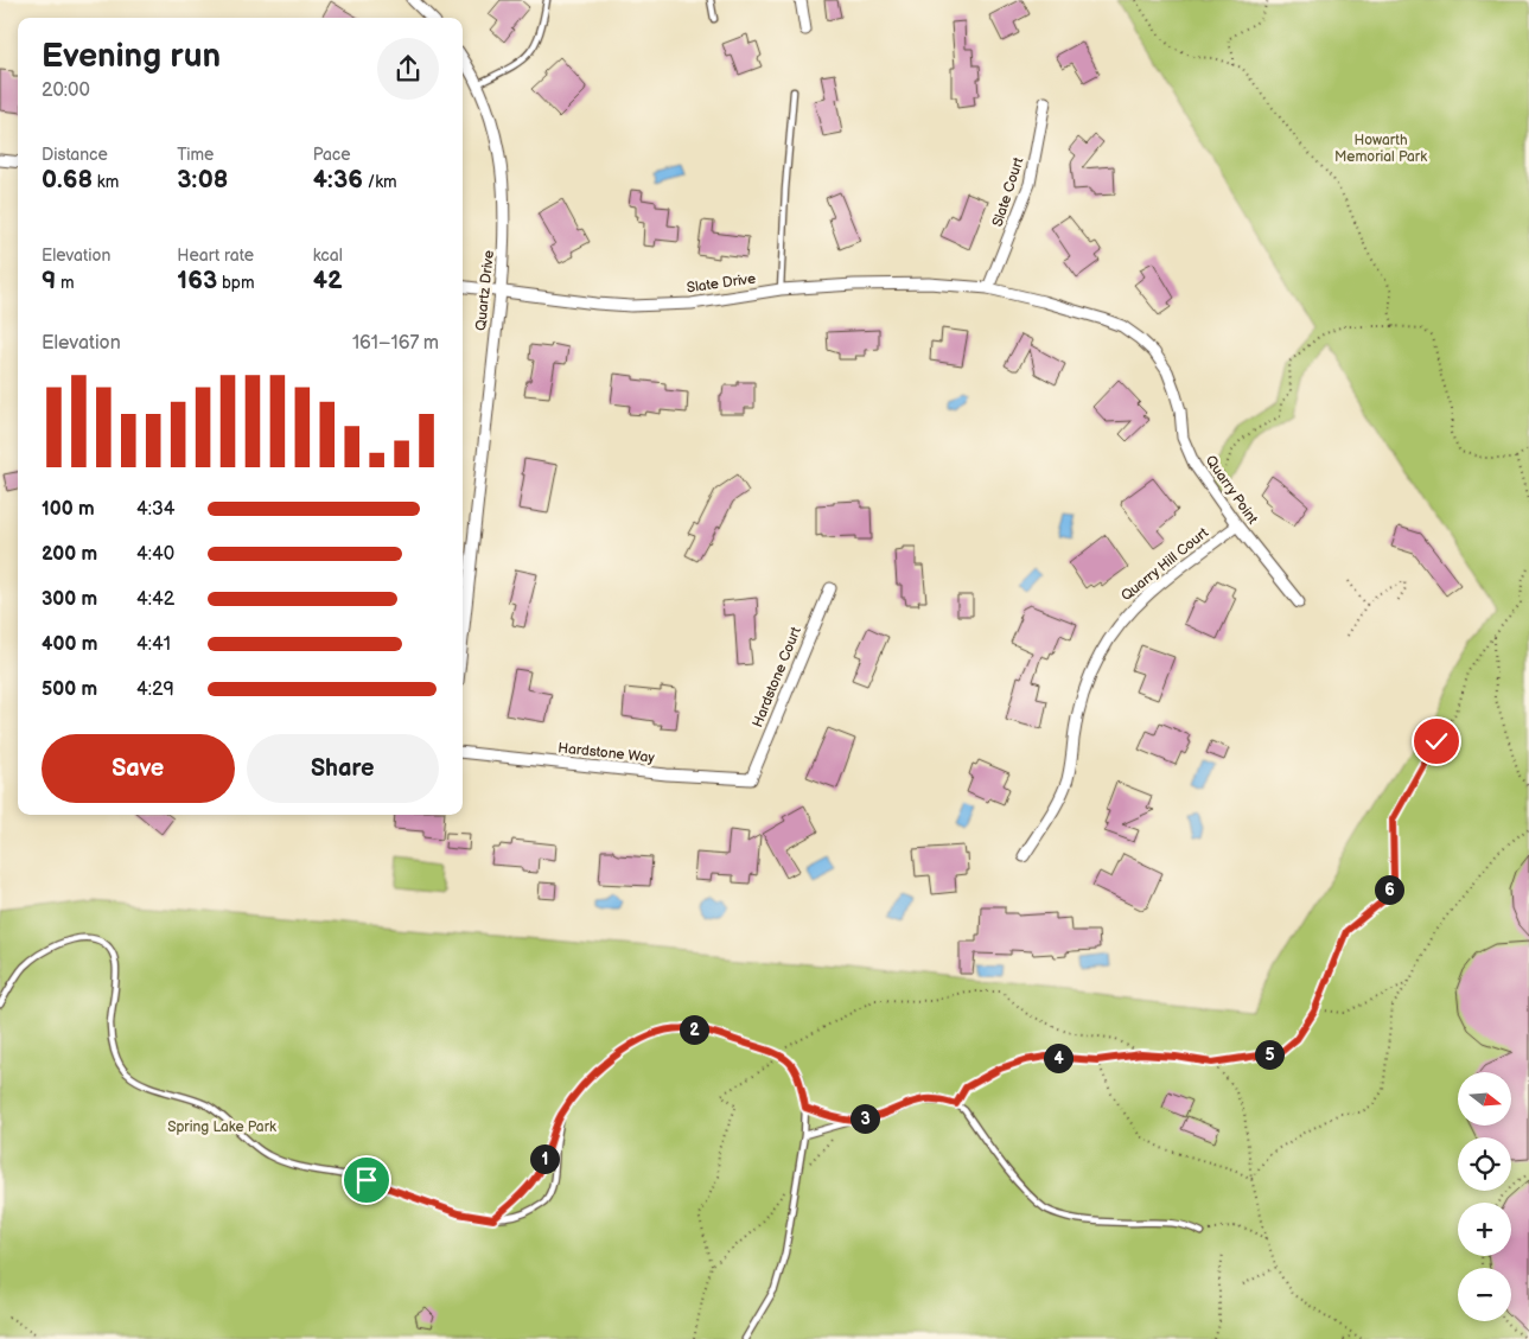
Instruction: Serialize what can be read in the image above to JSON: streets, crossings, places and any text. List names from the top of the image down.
{
  "streets": {
    "street": [
      "Slate Court",
      "Slate Drive",
      "Quartz Drive",
      "Quarry Point",
      "Quarry Hill Court",
      "Hardstone Court",
      "Hardstone Way"
    ]
  },
  "crossings": [
    ["Slate Court", "Slate Drive"],
    ["Slate Court", "Quarry Point"],
    ["Slate Drive", "Quartz Drive"],
    ["Slate Drive", "Quarry Point"],
    ["Quarry Point", "Quarry Hill Court"],
    ["Hardstone Court", "Hardstone Way"]
  ],
  "parks": ["Howarth Memorial Park", "Spring Lake Park"],
  "north": "right",
  "page": {
    "heading": ["Evening run", "20:00"],
    "stats": [
      ["Distance", "0.68 km"],
      ["Time", "3:08"],
      ["Pace", "4:36 /km"],
      ["Elevation", "9 m"],
      ["Heart rate", "163 bpm"],
      ["kcal", "42"]
    ],
    "chart": ["Elevation", "161–167 m"],
    "list": [
      {
        "name": "100 m",
        "note": "4:34"
      },
      {
        "name": "200 m",
        "note": "4:40"
      },
      {
        "name": "300 m",
        "note": "4:42"
      },
      {
        "name": "400 m",
        "note": "4:41"
      },
      {
        "name": "500 m",
        "note": "4:29"
      }
    ],
    "buttons": ["Save", "Share"],
    "pins": [
      "6",
      "2",
      "5",
      "4",
      "3",
      "1"
    ],
    "map_buttons": ["+", "−"]
  }
}
